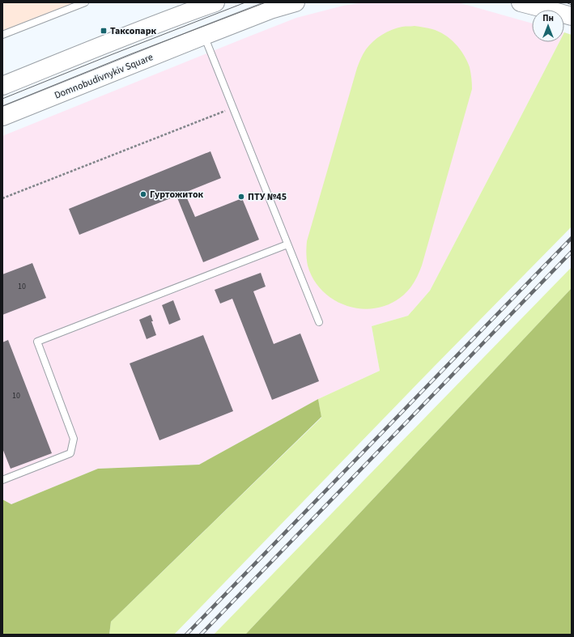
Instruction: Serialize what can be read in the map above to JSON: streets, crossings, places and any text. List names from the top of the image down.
{
  "streets": {
    "main road": ["Domnobudivnykiv Square"]
  },
  "places": {
    "transit": ["Таксопарк"],
    "other": ["Гуртожиток", "ПТУ №45"]
  },
  "house_numbers": ["10", "10"],
  "north": "top"
}
